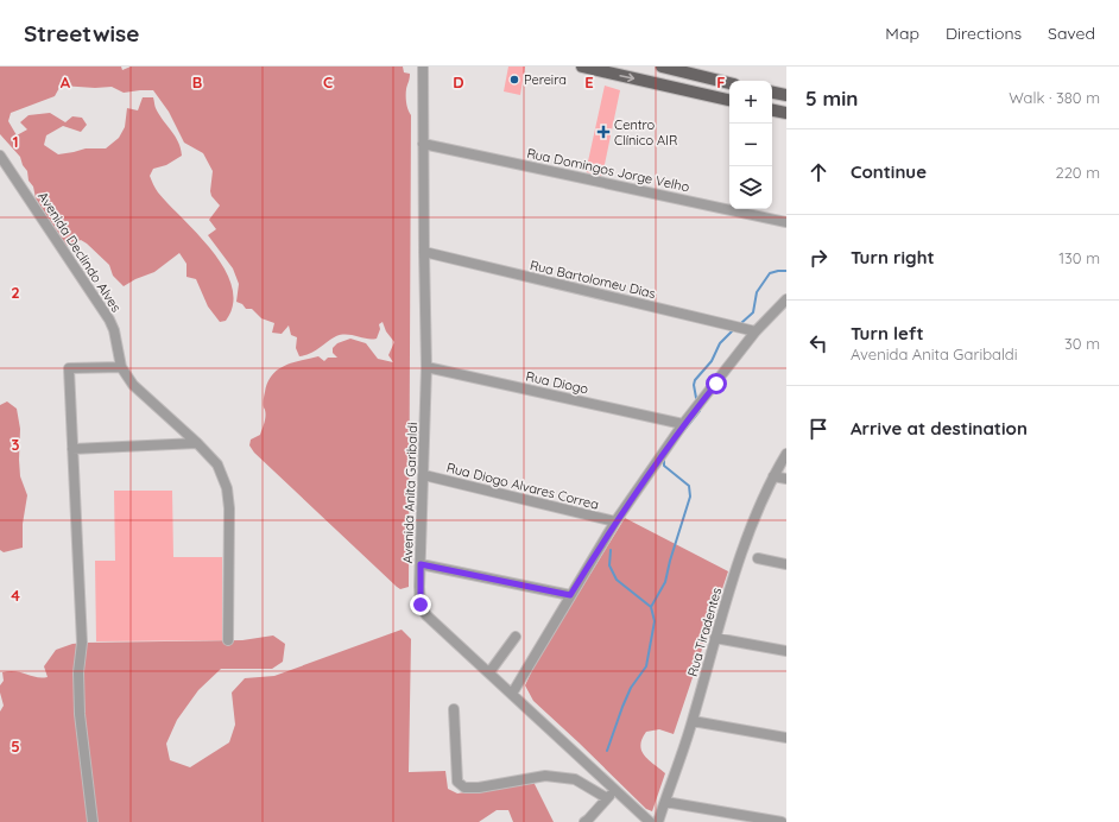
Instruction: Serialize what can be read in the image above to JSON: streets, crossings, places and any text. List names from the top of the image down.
{
  "streets": {
    "street": [
      "Rua Domingos Jorge Velho",
      "Avenida Declindo Alves",
      "Rua Bartolomeu Dias",
      "Rua Diogo",
      "Rua Diogo Alvares Correa",
      "Avenida Anita Garibaldi",
      "Rua Tiradentes"
    ]
  },
  "crossings": [
    ["Rua Domingos Jorge Velho", "Avenida Anita Garibaldi"],
    ["Rua Bartolomeu Dias", "Avenida Anita Garibaldi"],
    ["Rua Diogo", "Avenida Anita Garibaldi"],
    ["Rua Diogo Alvares Correa", "Avenida Anita Garibaldi"]
  ],
  "places": {
    "other": ["Pereira"],
    "health": ["Centro Clínico AIR"]
  },
  "page": {
    "header": "Streetwise",
    "nav": ["Map", "Directions", "Saved"],
    "heading": ["5 min", "Walk · 380 m"],
    "map_buttons": ["+", "−"],
    "list": [
      ["Continue", "220 m"],
      ["Turn right", "130 m"],
      ["Turn left", "Avenida Anita Garibaldi", "30 m"],
      "Arrive at destination"
    ]
  },
  "grid": {
    "columns": [
      "A",
      "B",
      "C",
      "D",
      "E",
      "F"
    ],
    "rows": [
      "1",
      "2",
      "3",
      "4",
      "5"
    ]
  }
}
